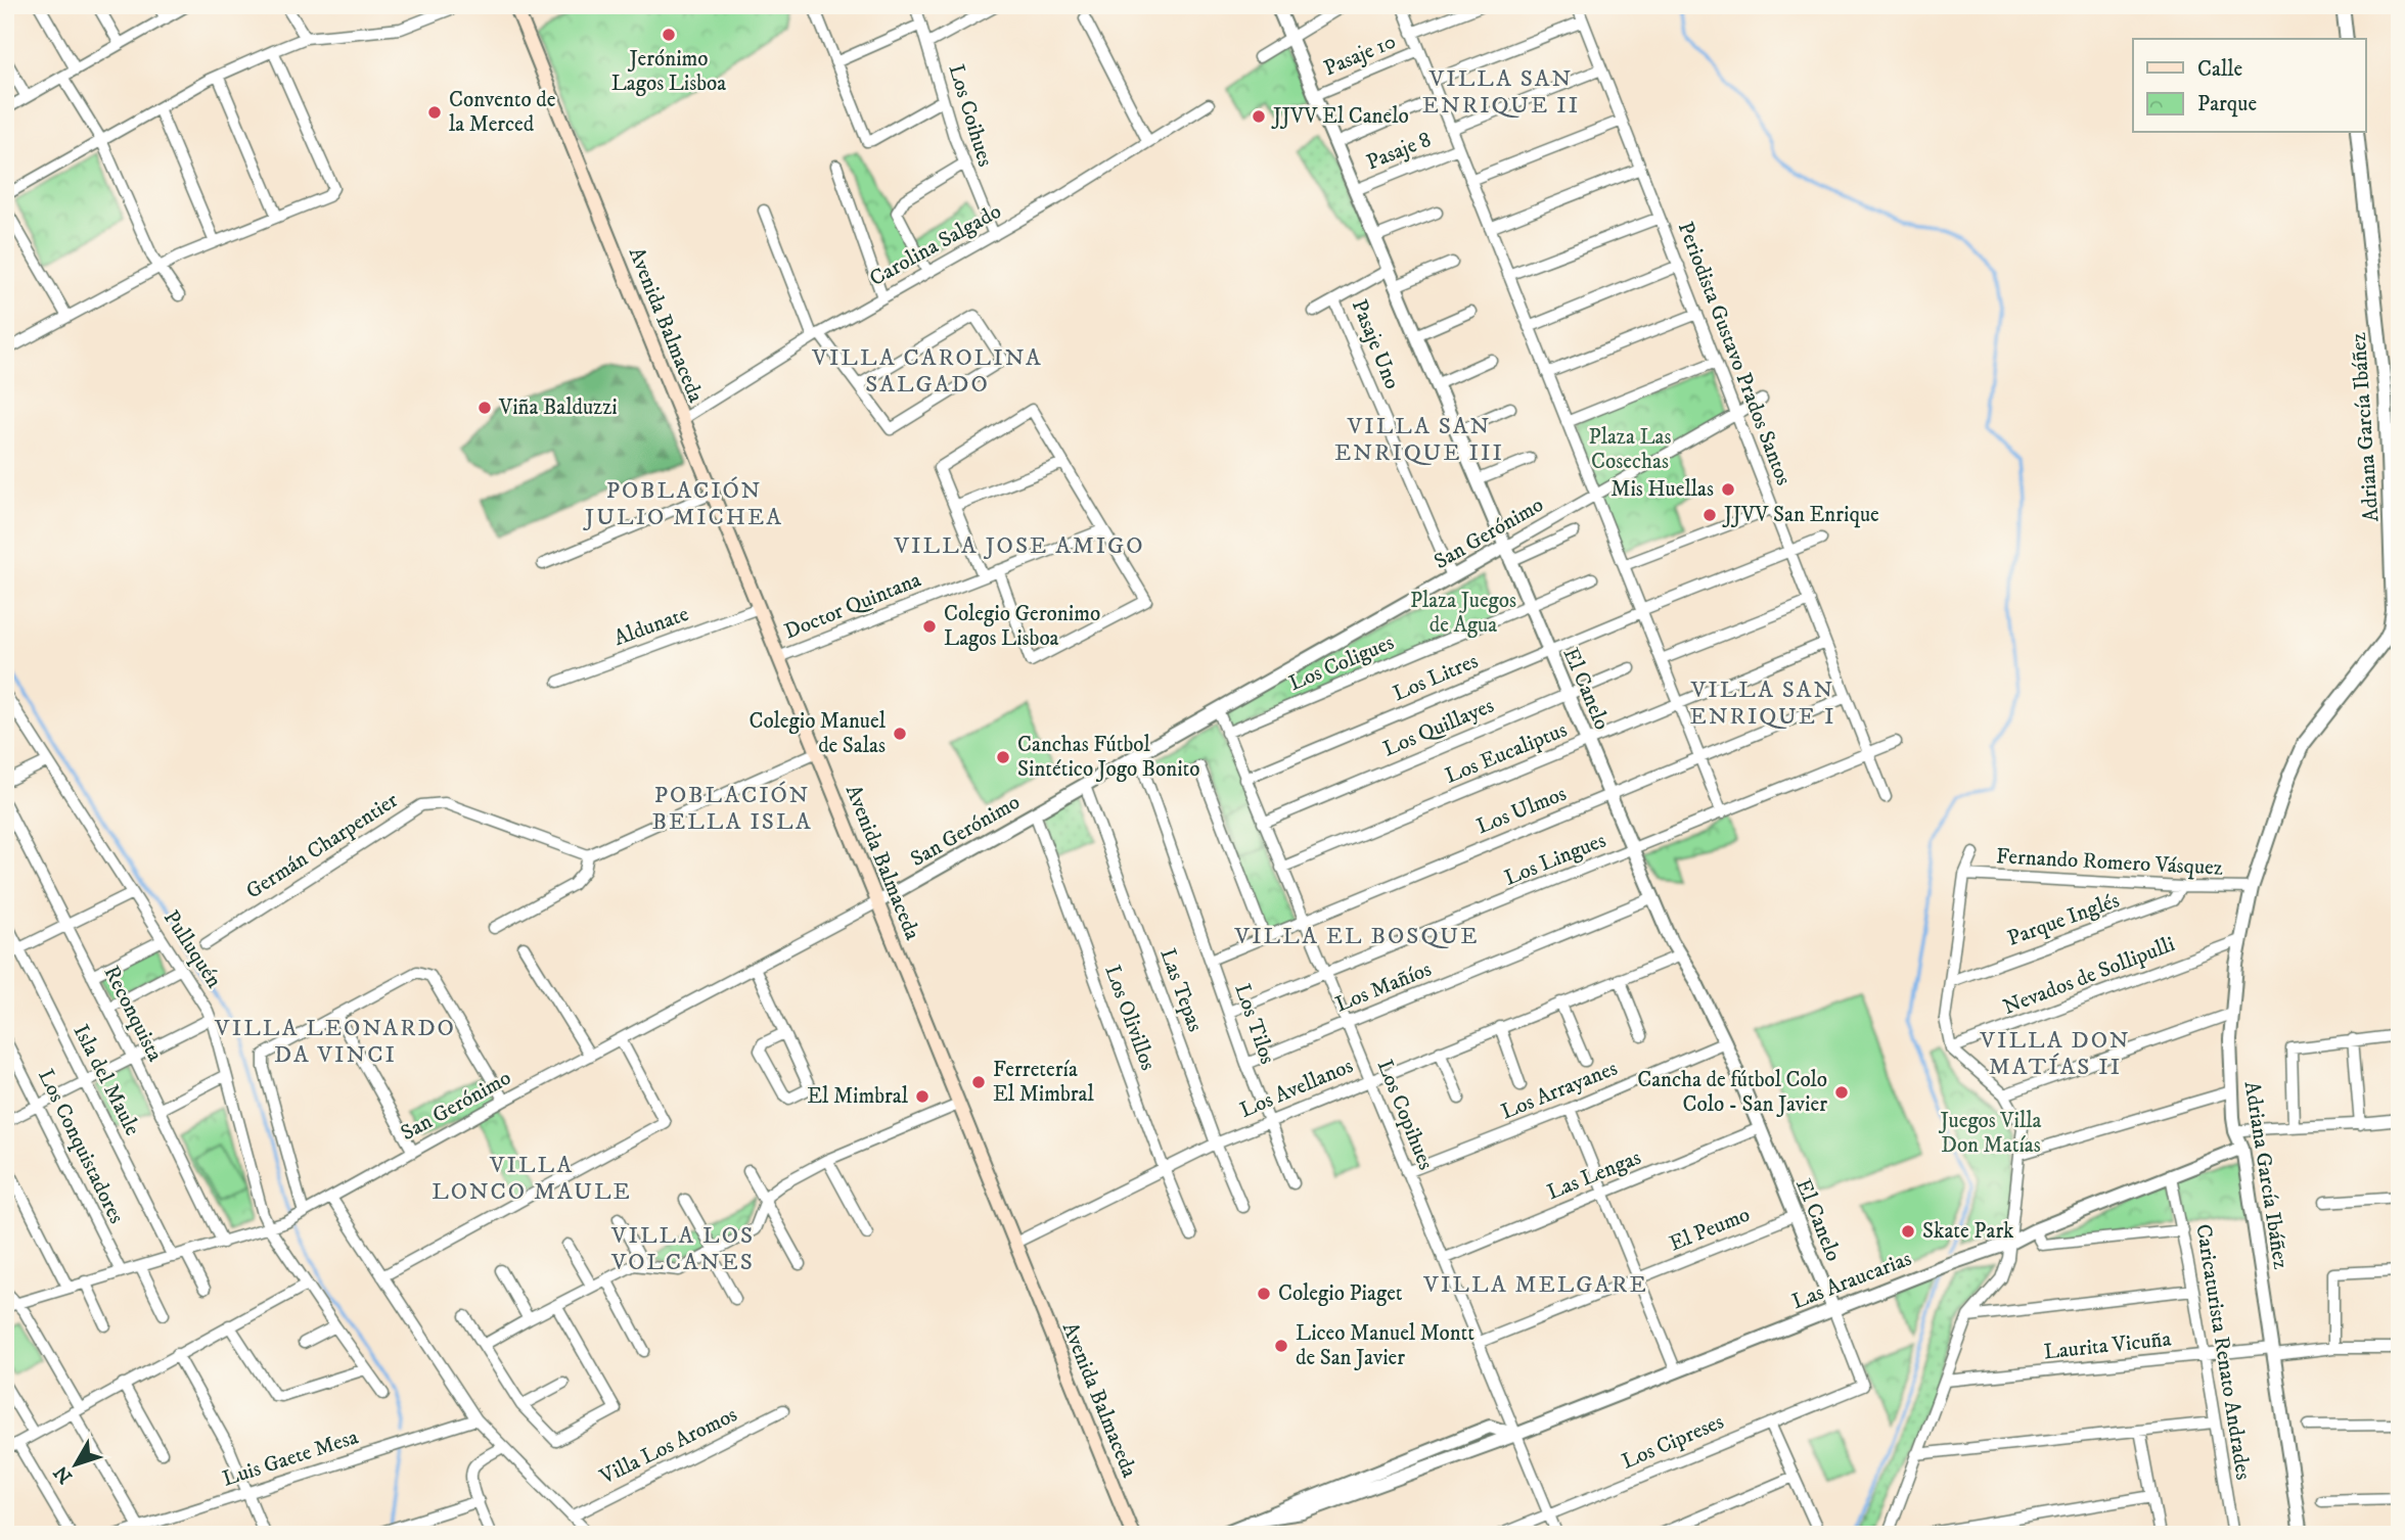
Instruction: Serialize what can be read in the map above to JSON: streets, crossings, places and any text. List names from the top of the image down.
{
  "streets": {
    "main road": ["Avenida Balmaceda"],
    "street": [
      "Pasaje 10",
      "Los Coihues",
      "Pasaje 8",
      "Carolina Salgado",
      "Pasaje Uno",
      "Periodista Gustavo Prados Santos",
      "Adriana García Ibáñez",
      "San Gerónimo",
      "Doctor Quintana",
      "Aldunate",
      "Los Coligues",
      "Los Litres",
      "El Canelo",
      "Los Quillayes",
      "Los Eucaliptus",
      "Los Ulmos",
      "Germán Charpentier",
      "Los Lingues",
      "Fernando Romero Vásquez",
      "Parque Inglés",
      "Pulluquén",
      "Nevados de Sollipulli",
      "Los Mañíos",
      "Las Tepas",
      "Reconquista",
      "Los Olivillos",
      "Los Tilos",
      "Isla del Maule",
      "Los Avellanos",
      "Los Arrayanes",
      "Los Copihues",
      "Los Conquistadores",
      "Las Lengas",
      "El Peumo",
      "Las Araucarias",
      "Laurita Vicuña",
      "Caricaturista Renato Andrades",
      "Los Cipreses",
      "Villa Los Aromos",
      "Luis Gaete Mesa"
    ]
  },
  "crossings": [
    ["Pasaje 10", "El Canelo"],
    ["Los Coihues", "Carolina Salgado"],
    ["Pasaje 8", "El Canelo"],
    ["Carolina Salgado", "Avenida Balmaceda"],
    ["Avenida Balmaceda", "San Gerónimo"],
    ["Avenida Balmaceda", "Doctor Quintana"],
    ["Avenida Balmaceda", "Aldunate"],
    ["Avenida Balmaceda", "Los Avellanos"],
    ["Pasaje Uno", "San Gerónimo"],
    ["Pasaje Uno", "El Canelo"],
    ["Periodista Gustavo Prados Santos", "San Gerónimo"],
    ["Periodista Gustavo Prados Santos", "Los Litres"],
    ["Periodista Gustavo Prados Santos", "Los Eucaliptus"],
    ["Periodista Gustavo Prados Santos", "Los Ulmos"],
    ["Periodista Gustavo Prados Santos", "Los Lingues"],
    ["Adriana García Ibáñez", "Fernando Romero Vásquez"],
    ["Adriana García Ibáñez", "Nevados de Sollipulli"],
    ["Adriana García Ibáñez", "Las Araucarias"],
    ["Adriana García Ibáñez", "Laurita Vicuña"],
    ["San Gerónimo", "El Canelo"],
    ["San Gerónimo", "Pulluquén"],
    ["San Gerónimo", "Las Tepas"],
    ["San Gerónimo", "Reconquista"],
    ["San Gerónimo", "Los Olivillos"],
    ["San Gerónimo", "Los Tilos"],
    ["San Gerónimo", "Isla del Maule"],
    ["San Gerónimo", "Los Copihues"],
    ["San Gerónimo", "Los Conquistadores"],
    ["Los Coligues", "El Canelo"],
    ["Los Coligues", "Los Copihues"],
    ["Los Litres", "El Canelo"],
    ["Los Litres", "Los Copihues"],
    ["El Canelo", "Los Quillayes"],
    ["El Canelo", "Los Eucaliptus"],
    ["El Canelo", "Los Ulmos"],
    ["El Canelo", "Los Lingues"],
    ["El Canelo", "Los Mañíos"],
    ["El Canelo", "Los Avellanos"],
    ["El Canelo", "Los Arrayanes"],
    ["El Canelo", "Las Lengas"],
    ["El Canelo", "El Peumo"],
    ["El Canelo", "Las Araucarias"],
    ["El Canelo", "Los Cipreses"],
    ["Los Quillayes", "Los Copihues"],
    ["Los Eucaliptus", "Los Copihues"],
    ["Los Ulmos", "Los Tilos"],
    ["Los Ulmos", "Los Copihues"],
    ["Los Lingues", "Los Tilos"],
    ["Los Lingues", "Los Copihues"],
    ["Fernando Romero Vásquez", "Parque Inglés"],
    ["Los Mañíos", "Los Tilos"],
    ["Los Mañíos", "Los Copihues"],
    ["Las Tepas", "Los Avellanos"],
    ["Los Olivillos", "Los Avellanos"],
    ["Los Tilos", "Los Avellanos"],
    ["Los Avellanos", "Los Copihues"],
    ["Los Arrayanes", "Los Copihues"],
    ["Los Copihues", "Las Lengas"],
    ["Los Copihues", "El Peumo"],
    ["Los Copihues", "Las Araucarias"],
    ["Los Copihues", "Los Cipreses"],
    ["Las Araucarias", "Caricaturista Renato Andrades"],
    ["Laurita Vicuña", "Caricaturista Renato Andrades"]
  ],
  "districts": [
    "VILLA SAN ENRIQUE II",
    "VILLA CAROLINA SALGADO",
    "VILLA SAN ENRIQUE III",
    "POBLACIÓN JULIO MICHEA",
    "VILLA JOSE AMIGO",
    "VILLA SAN ENRIQUE I",
    "POBLACIÓN BELLA ISLA",
    "VILLA EL BOSQUE",
    "VILLA LEONARDO DA VINCI",
    "VILLA DON MATÍAS II",
    "VILLA LONCO MAULE",
    "VILLA LOS VOLCANES",
    "VILLA MELGARE"
  ],
  "parks": ["Plaza Las Cosechas", "Plaza Juegos de Agua", "Juegos Villa Don Matías"],
  "places": [
    "Jerónimo Lagos Lisboa",
    "Convento de la Merced",
    "JJVV El Canelo",
    "Viña Balduzzi",
    "Mis Huellas",
    "JJVV San Enrique",
    "Colegio Geronimo Lagos Lisboa",
    "Colegio Manuel de Salas",
    "Canchas Fútbol Sintético Jogo Bonito",
    "Ferretería El Mimbral",
    "Cancha de fútbol Colo Colo - San Javier",
    "El Mimbral",
    "Skate Park",
    "Colegio Piaget",
    "Liceo Manuel Montt de San Javier"
  ],
  "legend": ["Calle", "Parque"],
  "north": "bottom left"
}
